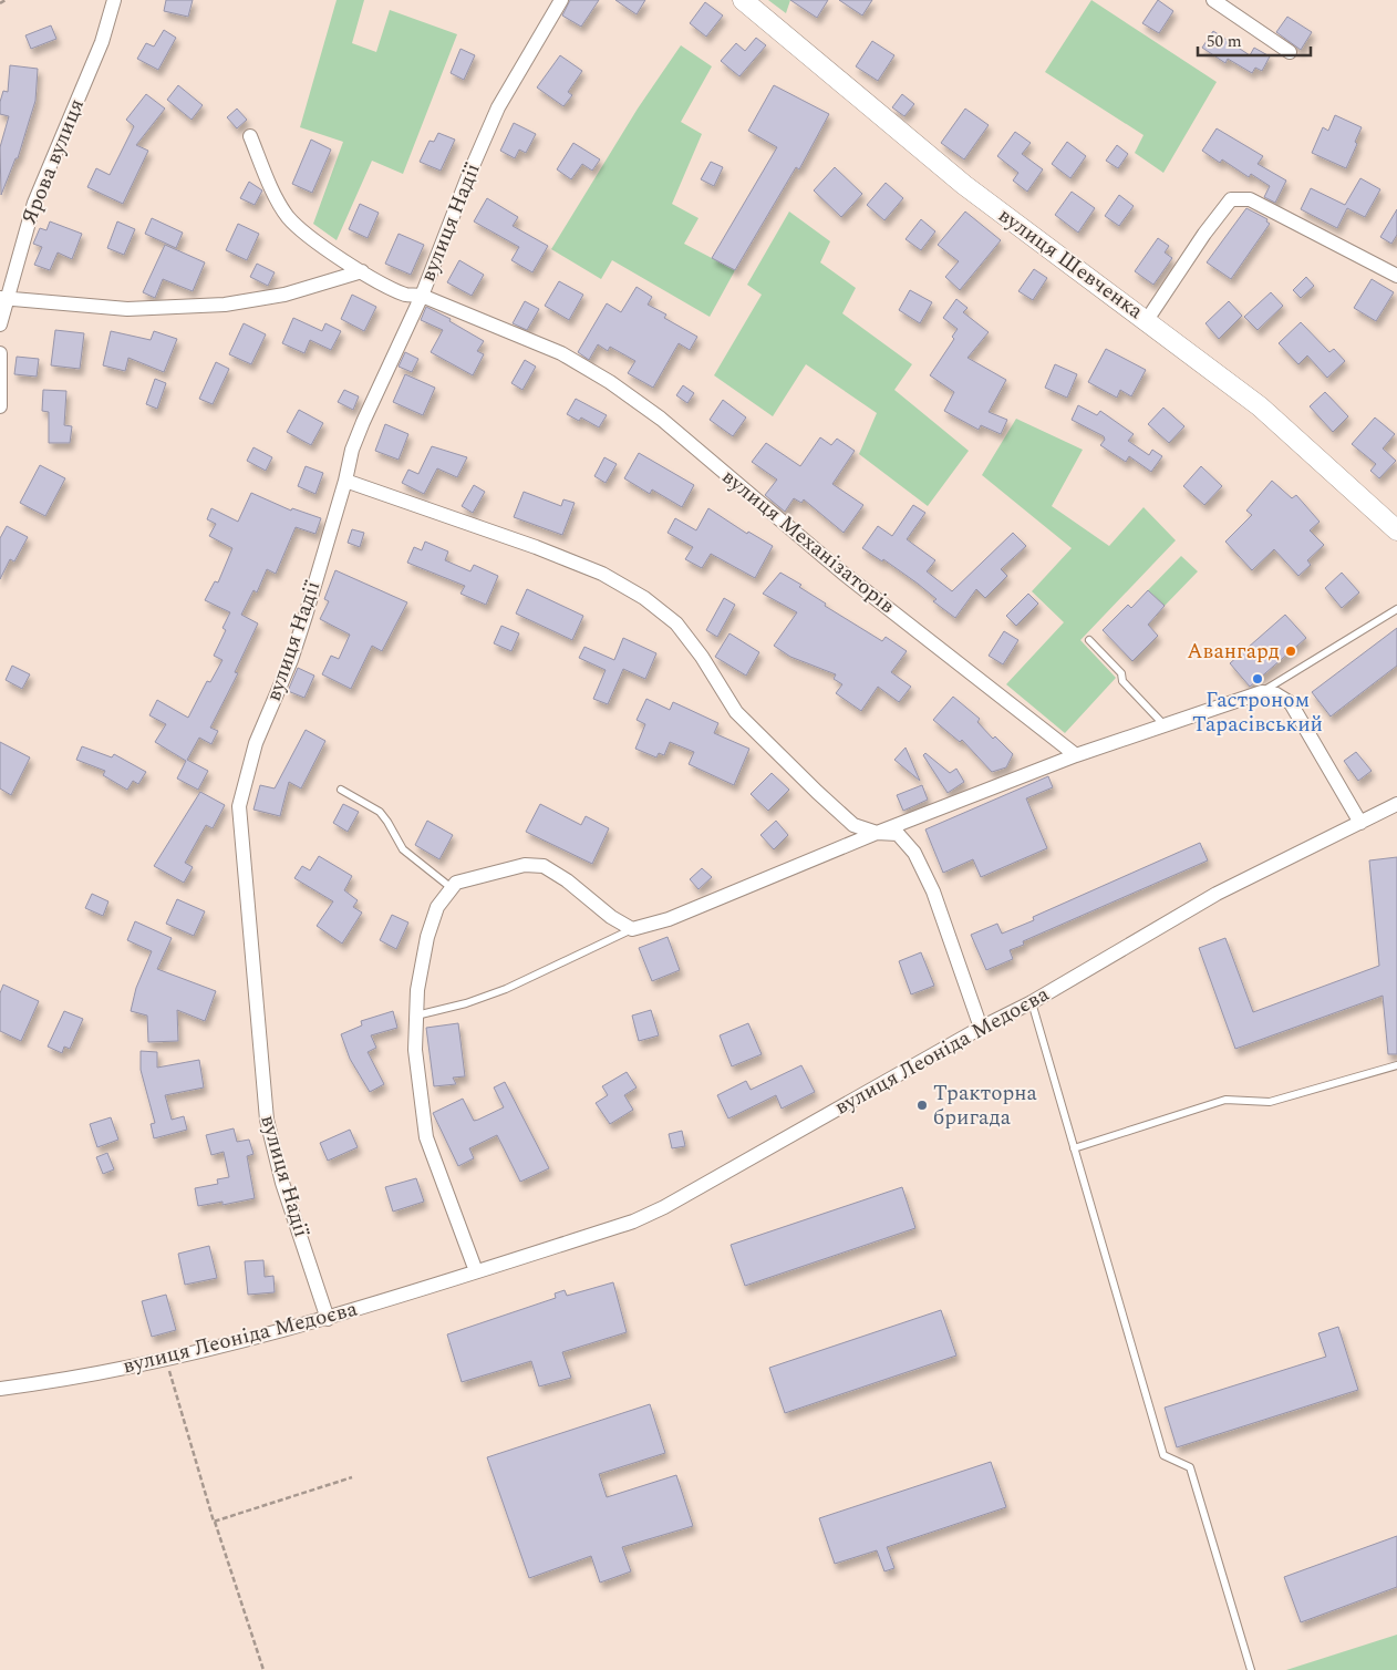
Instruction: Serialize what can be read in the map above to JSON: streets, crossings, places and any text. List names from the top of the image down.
{
  "streets": {
    "main road": ["вулиця Шевченка"],
    "street": [
      "Ярова вулиця",
      "вулиця Надії",
      "вулиця Механізаторів",
      "вулиця Леоніда Медоєва"
    ]
  },
  "crossings": [
    ["вулиця Надії", "вулиця Механізаторів"],
    ["вулиця Надії", "вулиця Леоніда Медоєва"]
  ],
  "places": ["Авангард", "Гастроном Тарасівський", "Тракторна бригада"],
  "scale_bar": "50 m"
}
